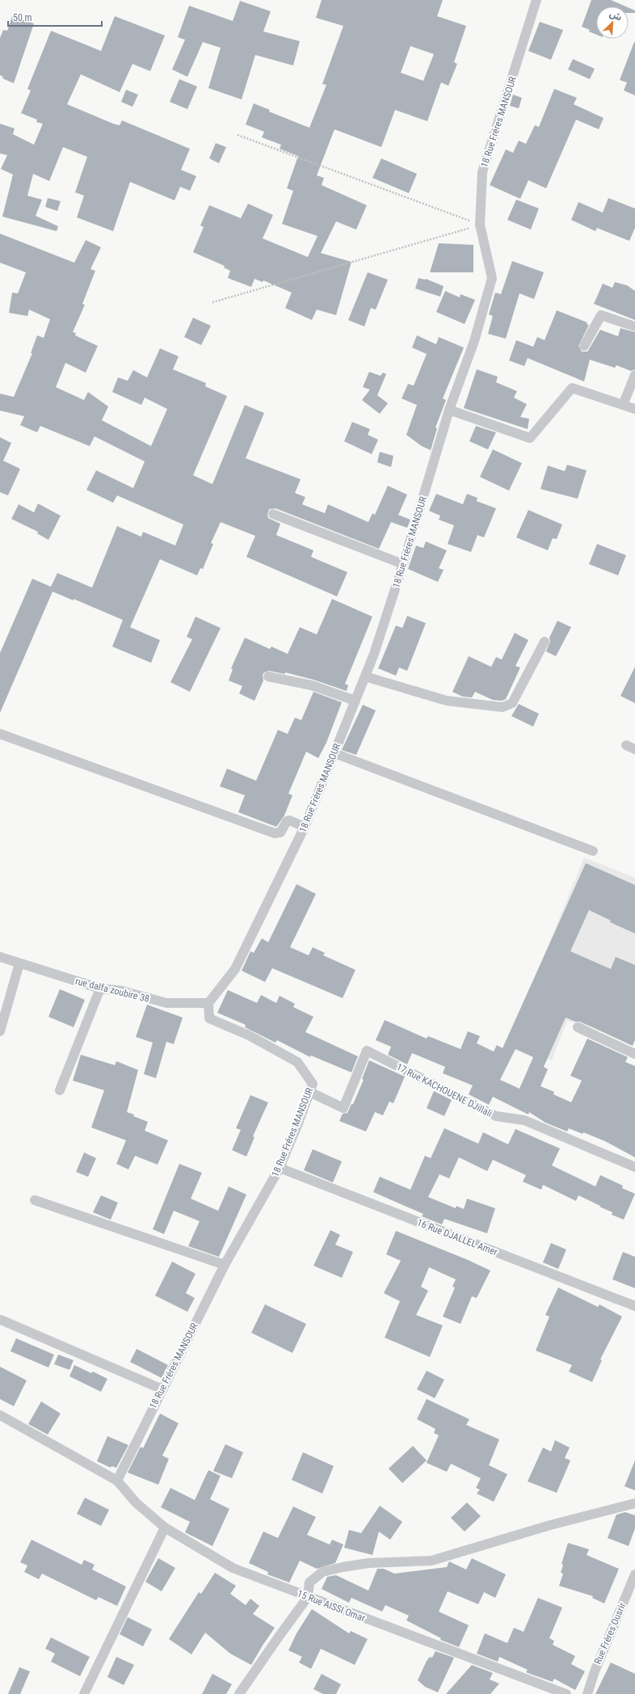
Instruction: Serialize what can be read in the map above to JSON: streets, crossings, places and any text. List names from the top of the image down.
{
  "streets": {
    "street": [
      "18 Rue Fréres MANSOUR",
      "rue dalfa zoubire 38",
      "17 Rue KACHOUENE DJillali",
      "16 Rue DJALLEL Amer",
      "15 Rue AISSI Omar",
      "Rue Frères Ousrir"
    ]
  },
  "crossings": [
    ["18 Rue Fréres MANSOUR", "rue dalfa zoubire 38"],
    ["18 Rue Fréres MANSOUR", "17 Rue KACHOUENE DJillali"],
    ["18 Rue Fréres MANSOUR", "16 Rue DJALLEL Amer"],
    ["18 Rue Fréres MANSOUR", "15 Rue AISSI Omar"]
  ],
  "scale_bar": "50 m",
  "north": "top right"
}
